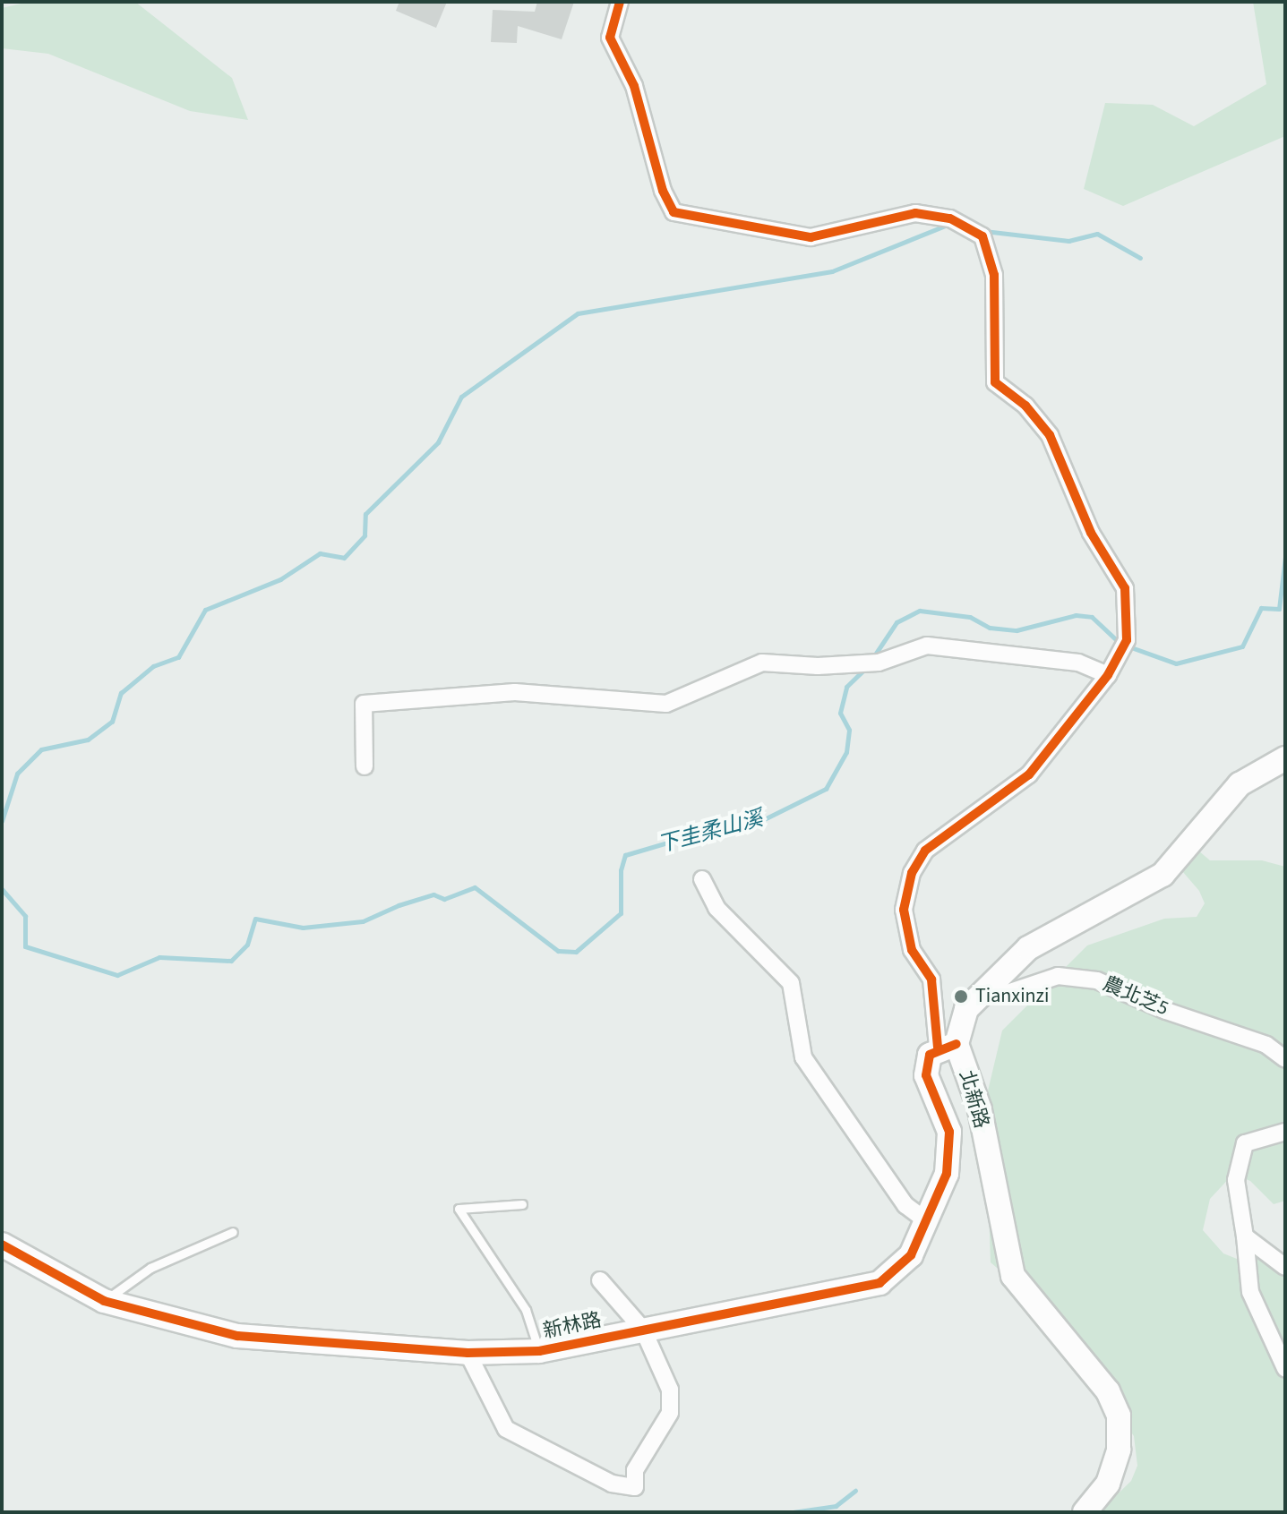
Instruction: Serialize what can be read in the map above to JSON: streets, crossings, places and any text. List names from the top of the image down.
{
  "streets": {
    "street": ["農北芝5", "北新路", "新林路"]
  },
  "crossings": [
    ["農北芝5", "北新路"],
    ["北新路", "新林路"]
  ],
  "water": ["下圭柔山溪"],
  "places": ["Tianxinzi"]
}
